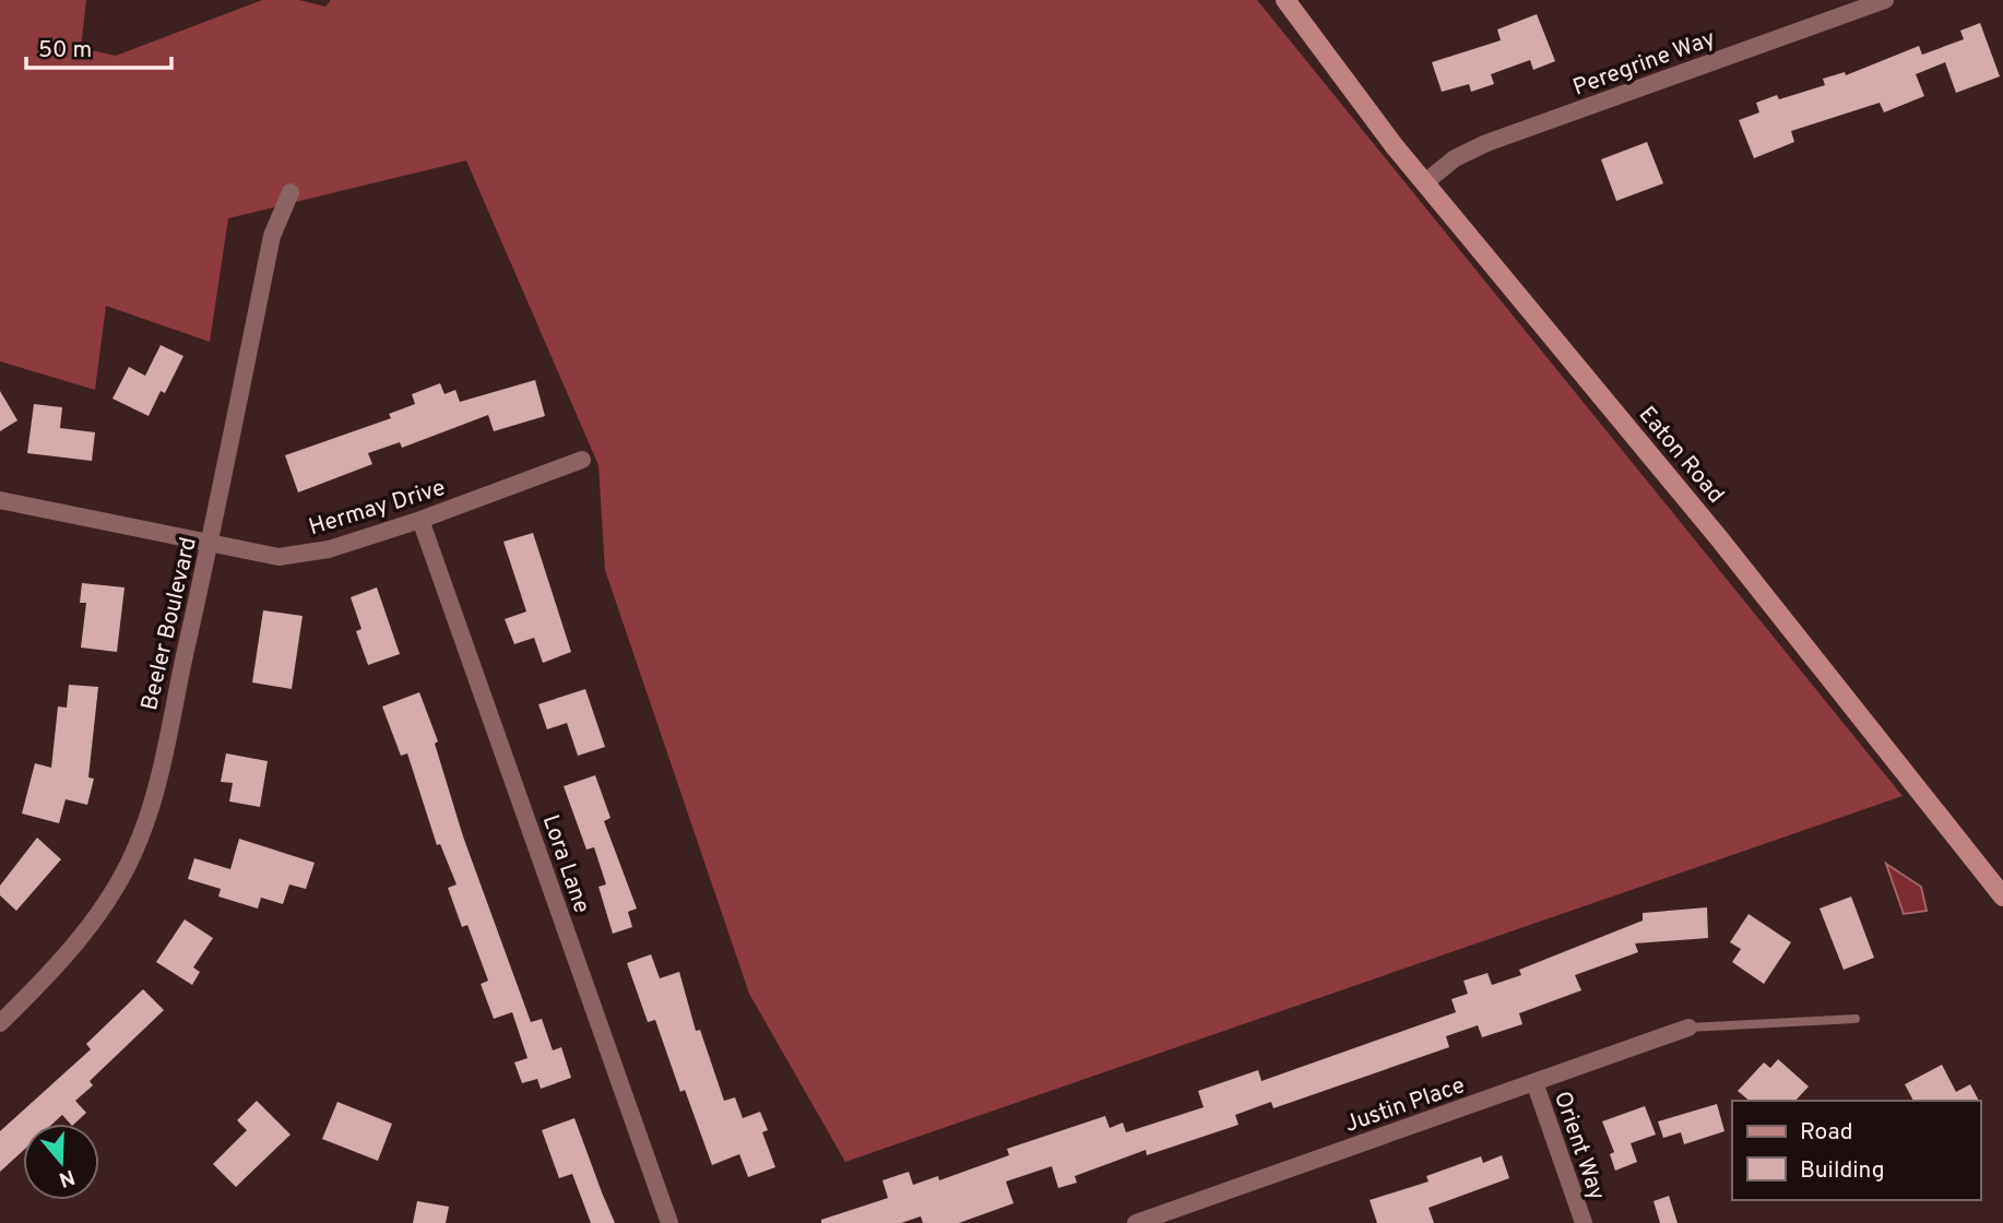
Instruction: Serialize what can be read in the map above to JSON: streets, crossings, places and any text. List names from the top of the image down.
{
  "streets": {
    "street": [
      "Peregrine Way",
      "Eaton Road",
      "Hermay Drive",
      "Beeler Boulevard",
      "Lora Lane",
      "Justin Place",
      "Orient Way"
    ]
  },
  "crossings": [
    ["Peregrine Way", "Eaton Road"],
    ["Hermay Drive", "Beeler Boulevard"],
    ["Hermay Drive", "Lora Lane"],
    ["Justin Place", "Orient Way"]
  ],
  "legend": ["Road", "Building"],
  "scale_bar": "50 m",
  "north": "bottom"
}
